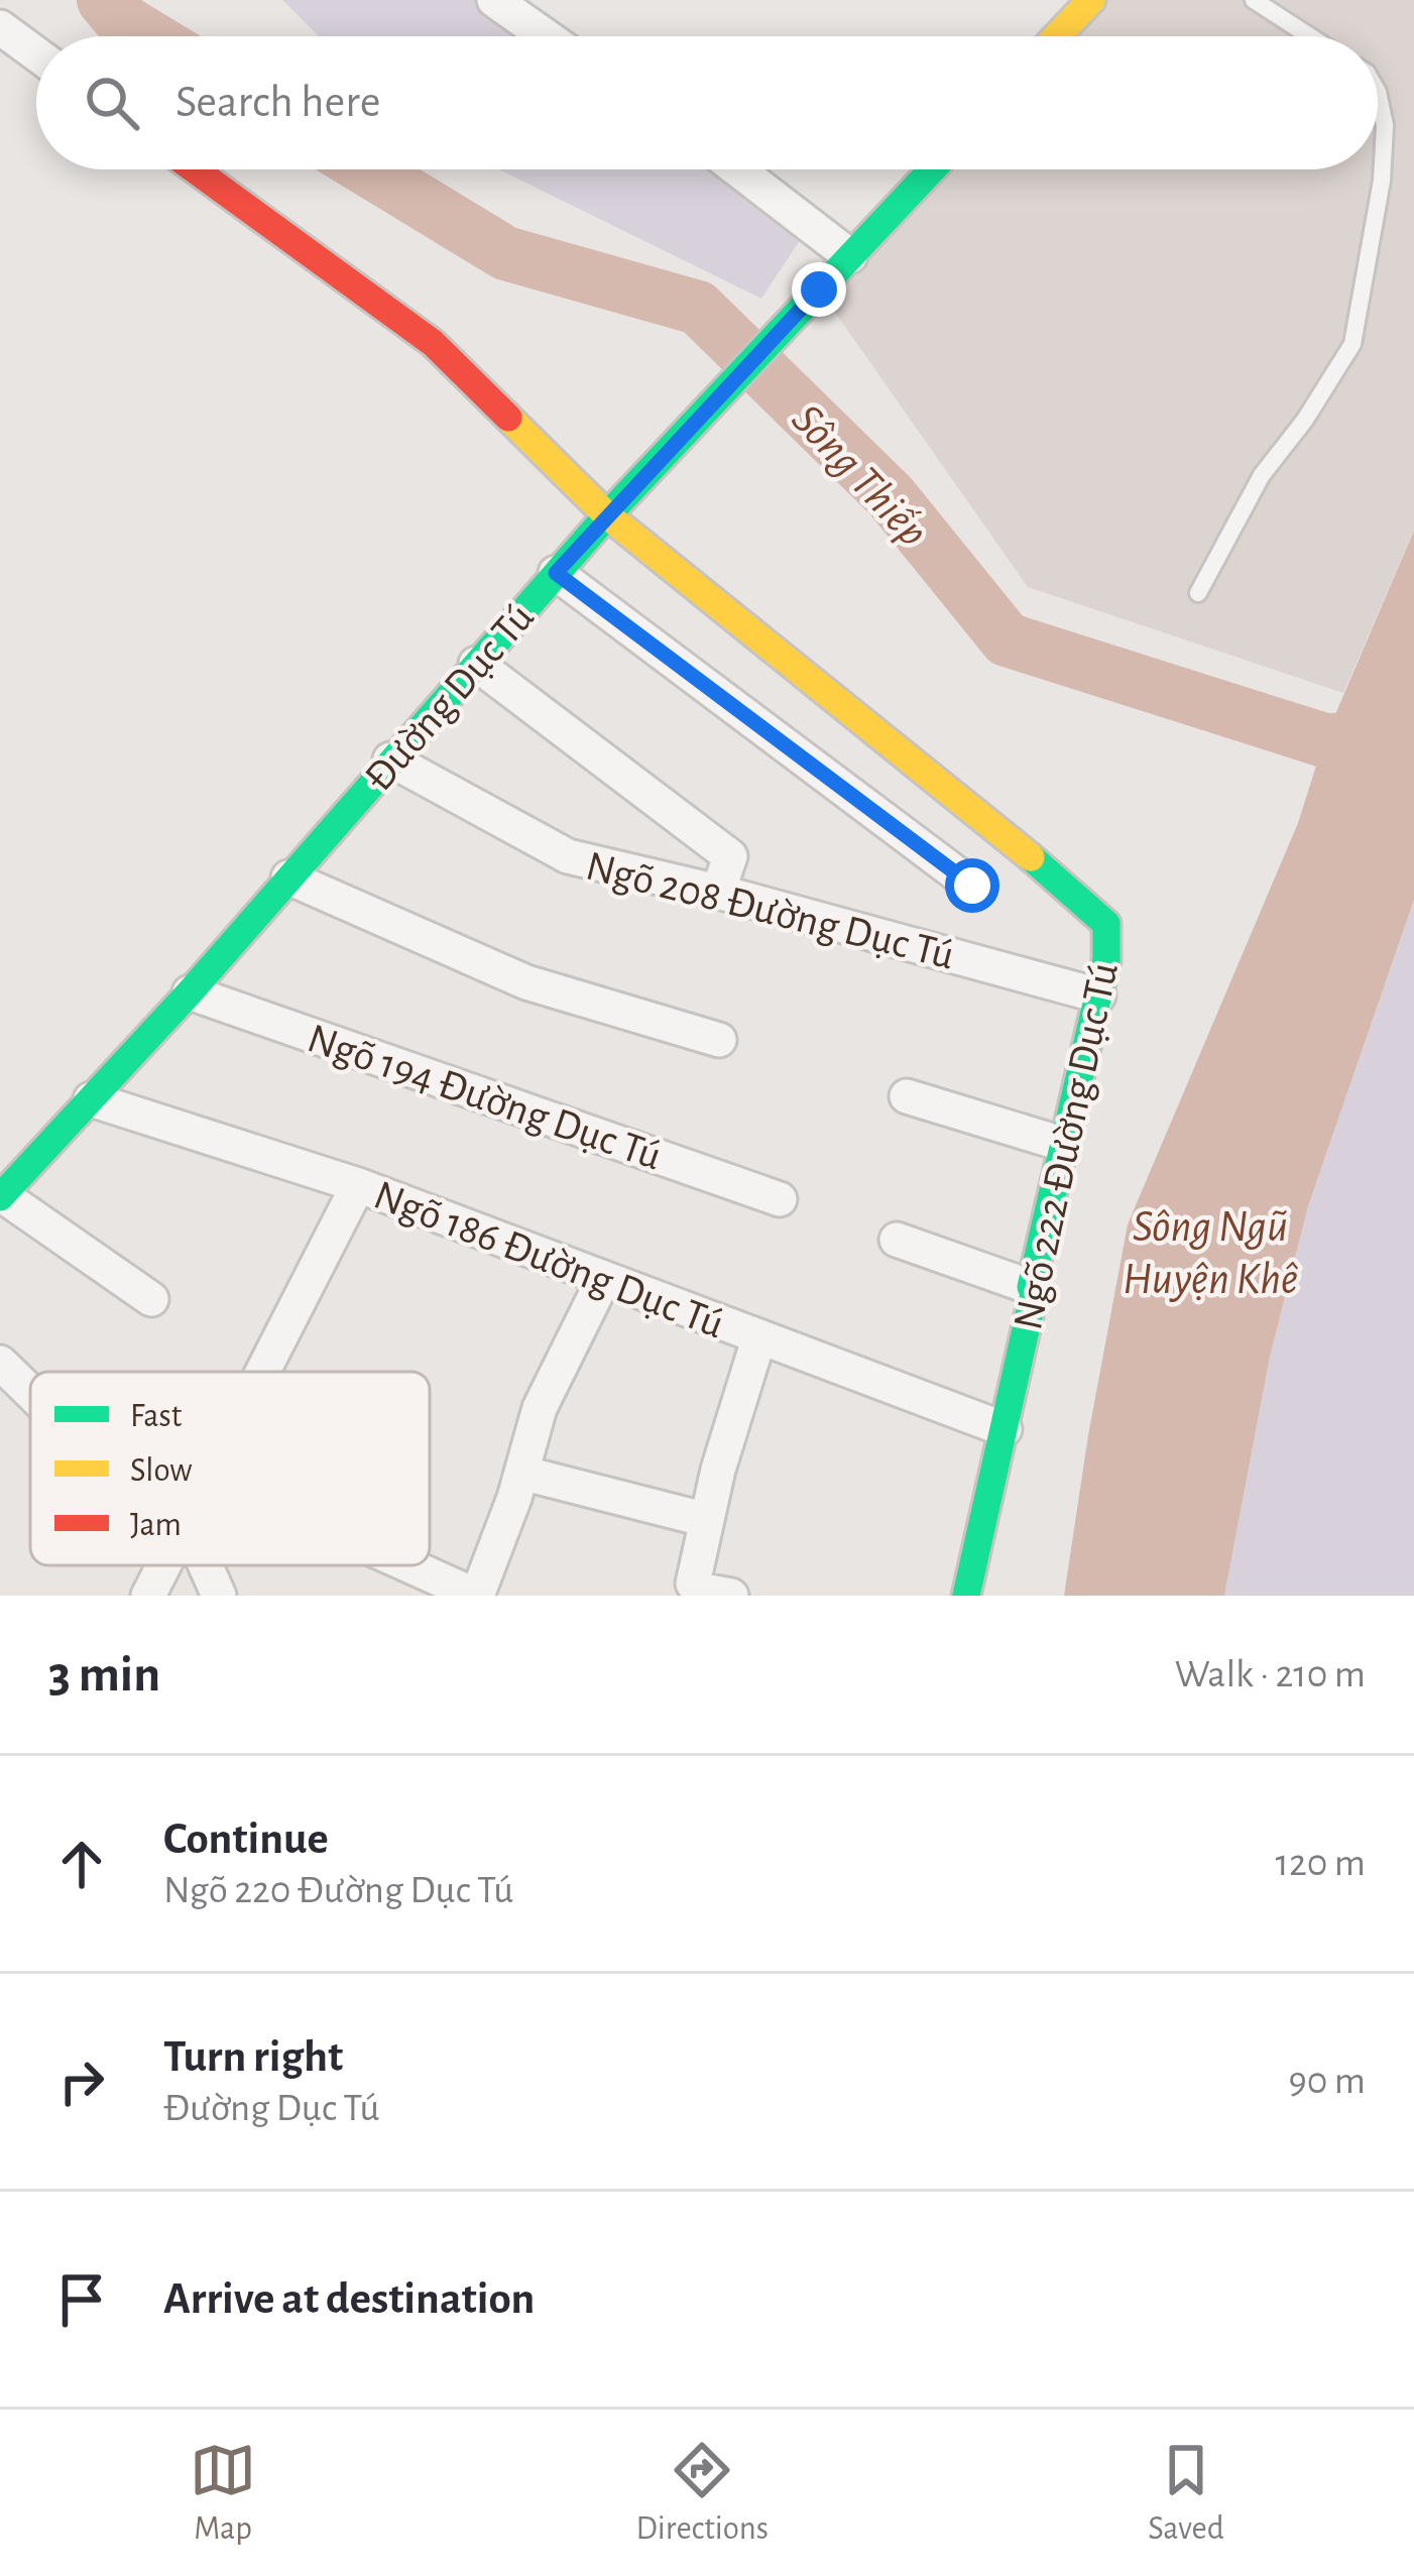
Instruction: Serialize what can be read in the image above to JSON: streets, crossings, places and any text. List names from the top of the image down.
{
  "streets": {
    "street": [
      "Đường Dục Tú",
      "Ngõ 208 Đường Dục Tú",
      "Ngõ 194 Đường Dục Tú",
      "Ngõ 222 Đường Dục Tú",
      "Ngõ 186 Đường Dục Tú"
    ]
  },
  "crossings": [
    ["Đường Dục Tú", "Ngõ 208 Đường Dục Tú"],
    ["Đường Dục Tú", "Ngõ 194 Đường Dục Tú"],
    ["Đường Dục Tú", "Ngõ 222 Đường Dục Tú"],
    ["Đường Dục Tú", "Ngõ 186 Đường Dục Tú"],
    ["Ngõ 208 Đường Dục Tú", "Ngõ 222 Đường Dục Tú"],
    ["Ngõ 222 Đường Dục Tú", "Ngõ 186 Đường Dục Tú"]
  ],
  "water": ["Sông Thiếp", "Sông Ngũ Huyện Khê"],
  "legend": ["Fast", "Slow", "Jam"],
  "page": {
    "search": "Search here",
    "heading": ["3 min", "Walk · 210 m"],
    "list": [
      ["Continue", "Ngõ 220 Đường Dục Tú", "120 m"],
      ["Turn right", "Đường Dục Tú", "90 m"],
      "Arrive at destination"
    ],
    "nav": ["Map", "Directions", "Saved"]
  }
}
